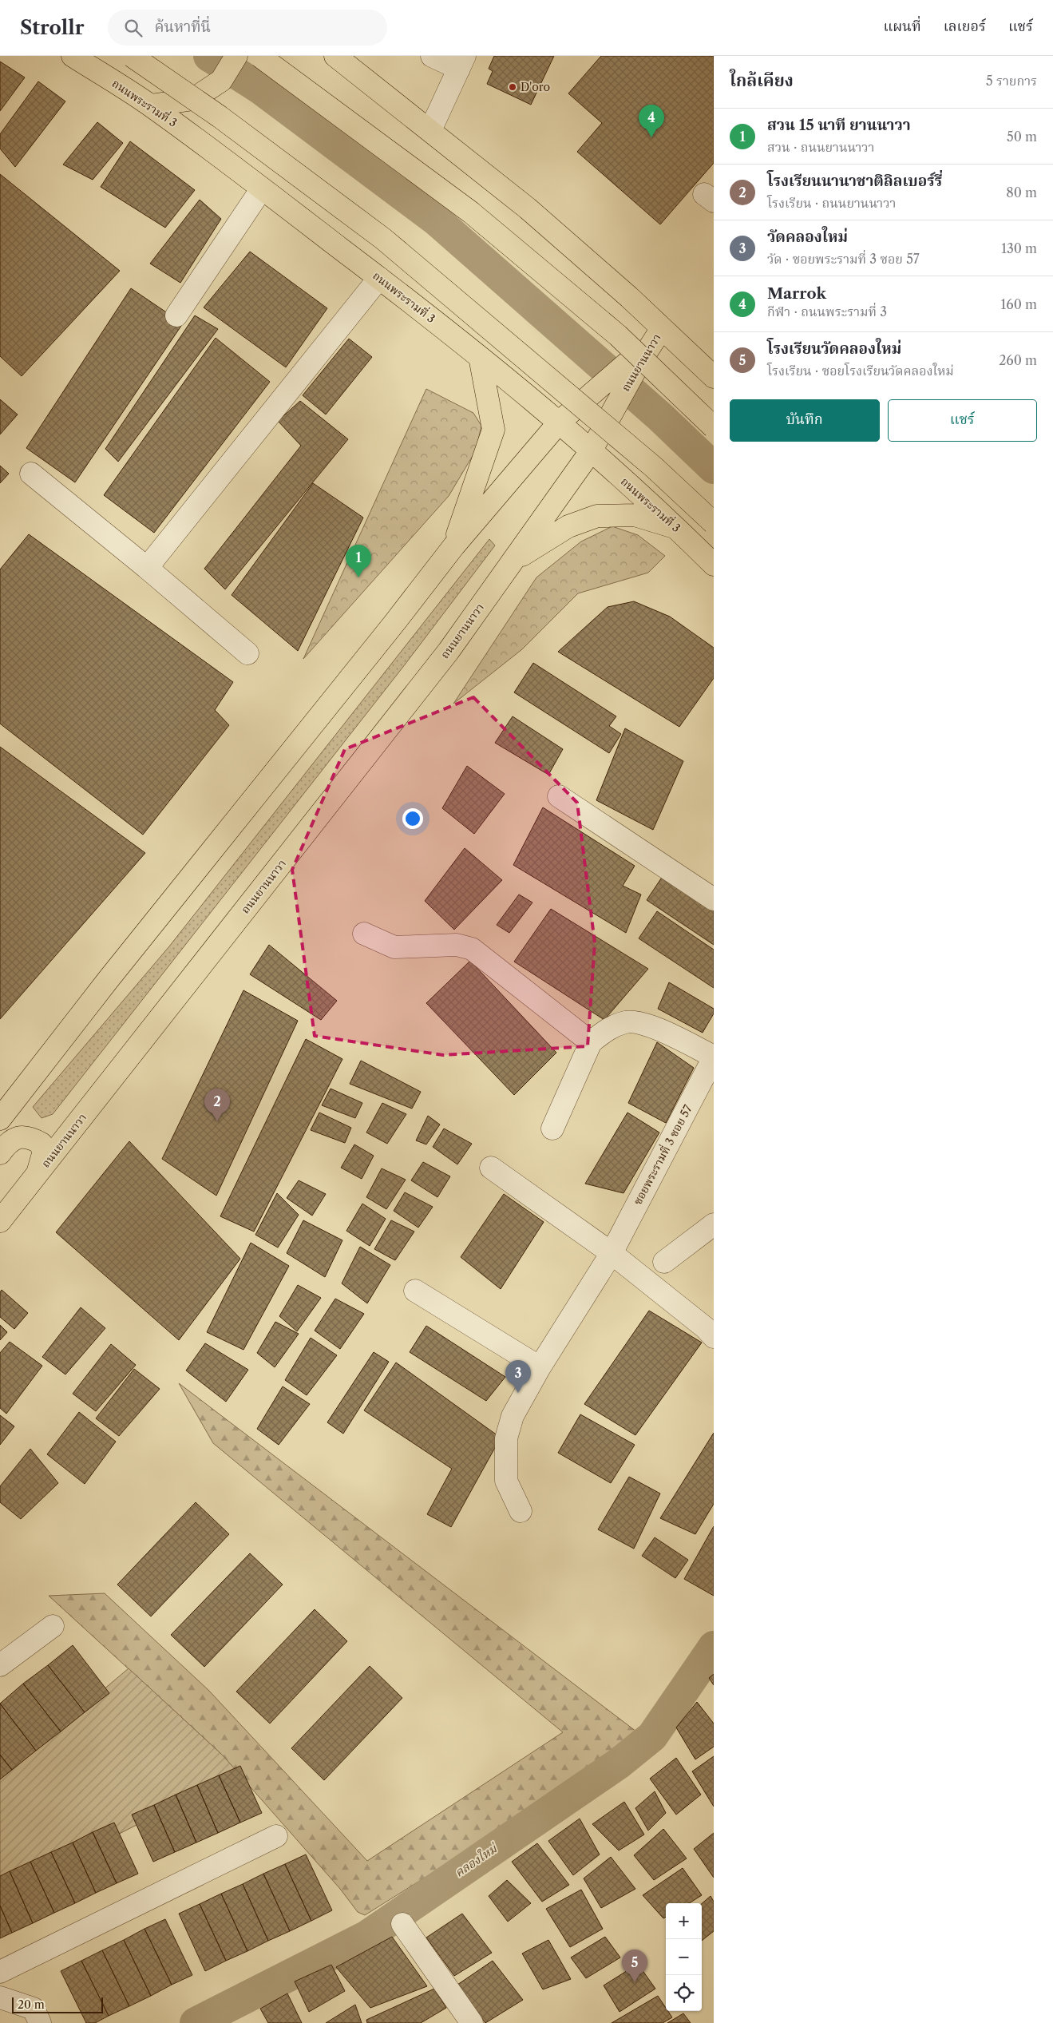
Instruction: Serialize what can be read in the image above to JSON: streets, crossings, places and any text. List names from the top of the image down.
{
  "streets": {
    "main road": ["ถนนพระรามที่ 3", "ถนนยานนาวา"],
    "street": ["ซอยพระรามที่ 3 ซอย 57"]
  },
  "crossings": [
    ["ถนนพระรามที่ 3", "ถนนยานนาวา"]
  ],
  "water": ["คลองใหม่"],
  "places": ["D'oro"],
  "scale_bar": "20 m",
  "page": {
    "header": "Strollr",
    "search": "ค้นหาที่นี่",
    "nav": ["แผนที่", "เลเยอร์", "แชร์"],
    "heading": ["ใกล้เคียง", "5 รายการ"],
    "pins": [
      "4",
      "1",
      "2",
      "3",
      "5"
    ],
    "list": [
      {
        "mark": "1",
        "name": "สวน 15 นาที ยานนาวา",
        "note": "สวน · ถนนยานนาวา",
        "value": "50 m"
      },
      {
        "mark": "2",
        "name": "โรงเรียนนานาชาติลิลเบอร์รี่",
        "note": "โรงเรียน · ถนนยานนาวา",
        "value": "80 m"
      },
      {
        "mark": "3",
        "name": "วัดคลองใหม่",
        "note": "วัด · ซอยพระรามที่ 3 ซอย 57",
        "value": "130 m"
      },
      {
        "mark": "4",
        "name": "Marrok",
        "note": "กีฬา · ถนนพระรามที่ 3",
        "value": "160 m"
      },
      {
        "mark": "5",
        "name": "โรงเรียนวัดคลองใหม่",
        "note": "โรงเรียน · ซอยโรงเรียนวัดคลองใหม่",
        "value": "260 m"
      }
    ],
    "buttons": ["บันทึก", "แชร์"],
    "map_buttons": ["+", "−"],
    "scale": "20 m"
  }
}
